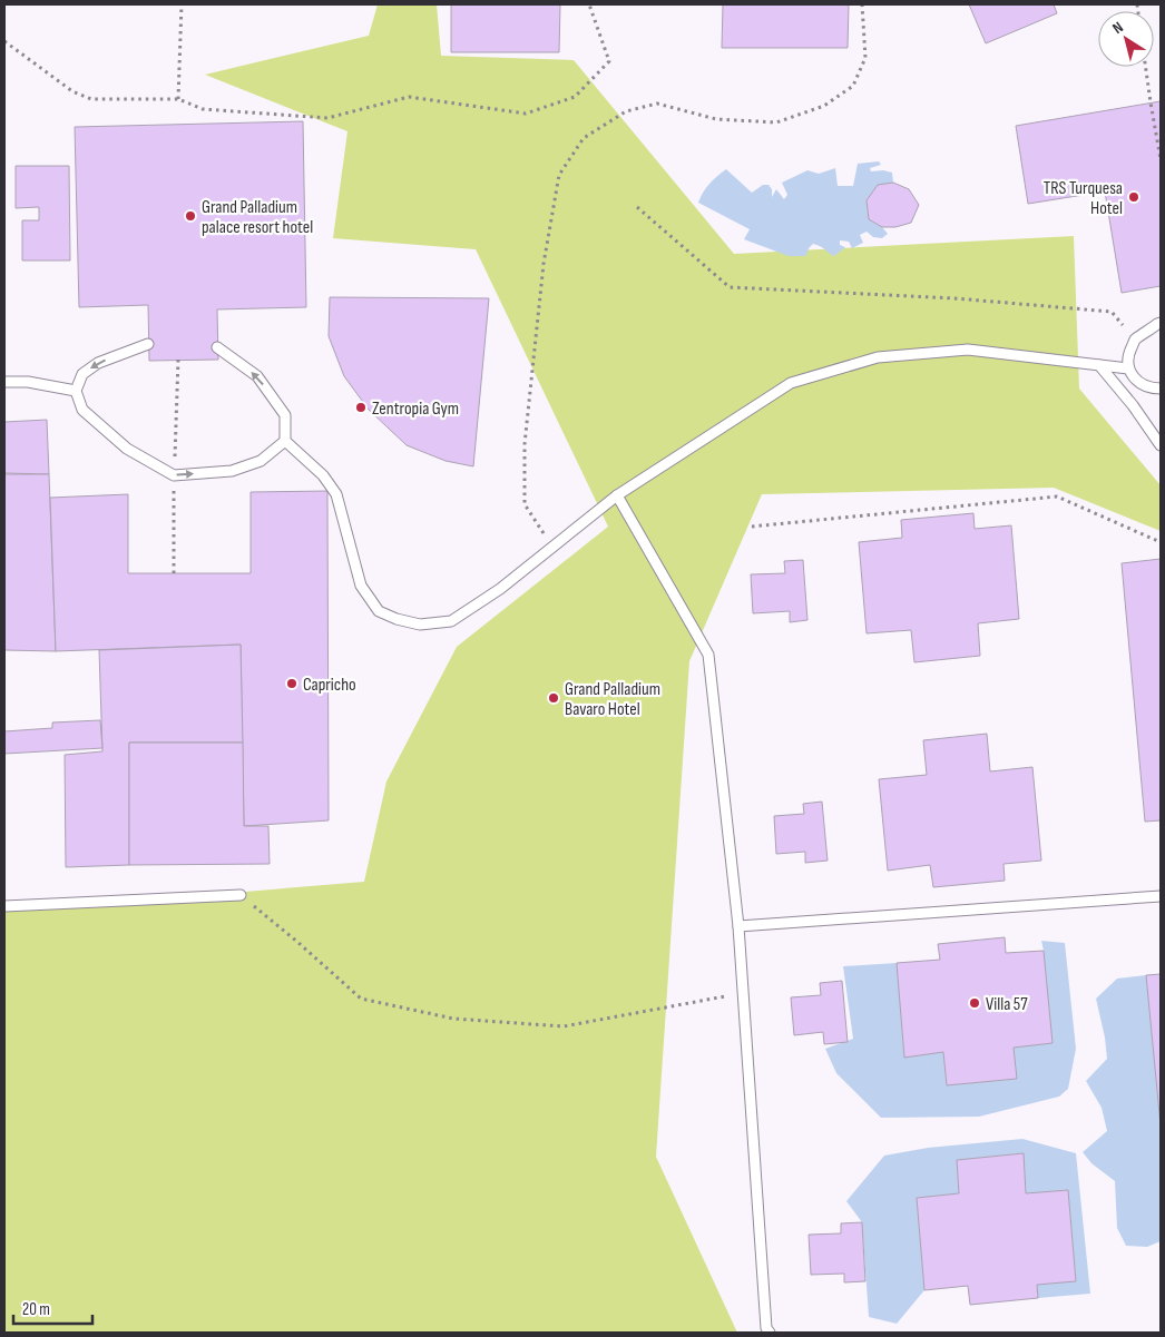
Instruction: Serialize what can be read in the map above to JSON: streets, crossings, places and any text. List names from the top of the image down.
{
  "places": [
    "TRS Turquesa Hotel",
    "Grand Palladium palace resort hotel",
    "Zentropia Gym",
    "Capricho",
    "Grand Palladium Bavaro Hotel",
    "Villa 57"
  ],
  "scale_bar": "20 m",
  "north": "top left"
}
